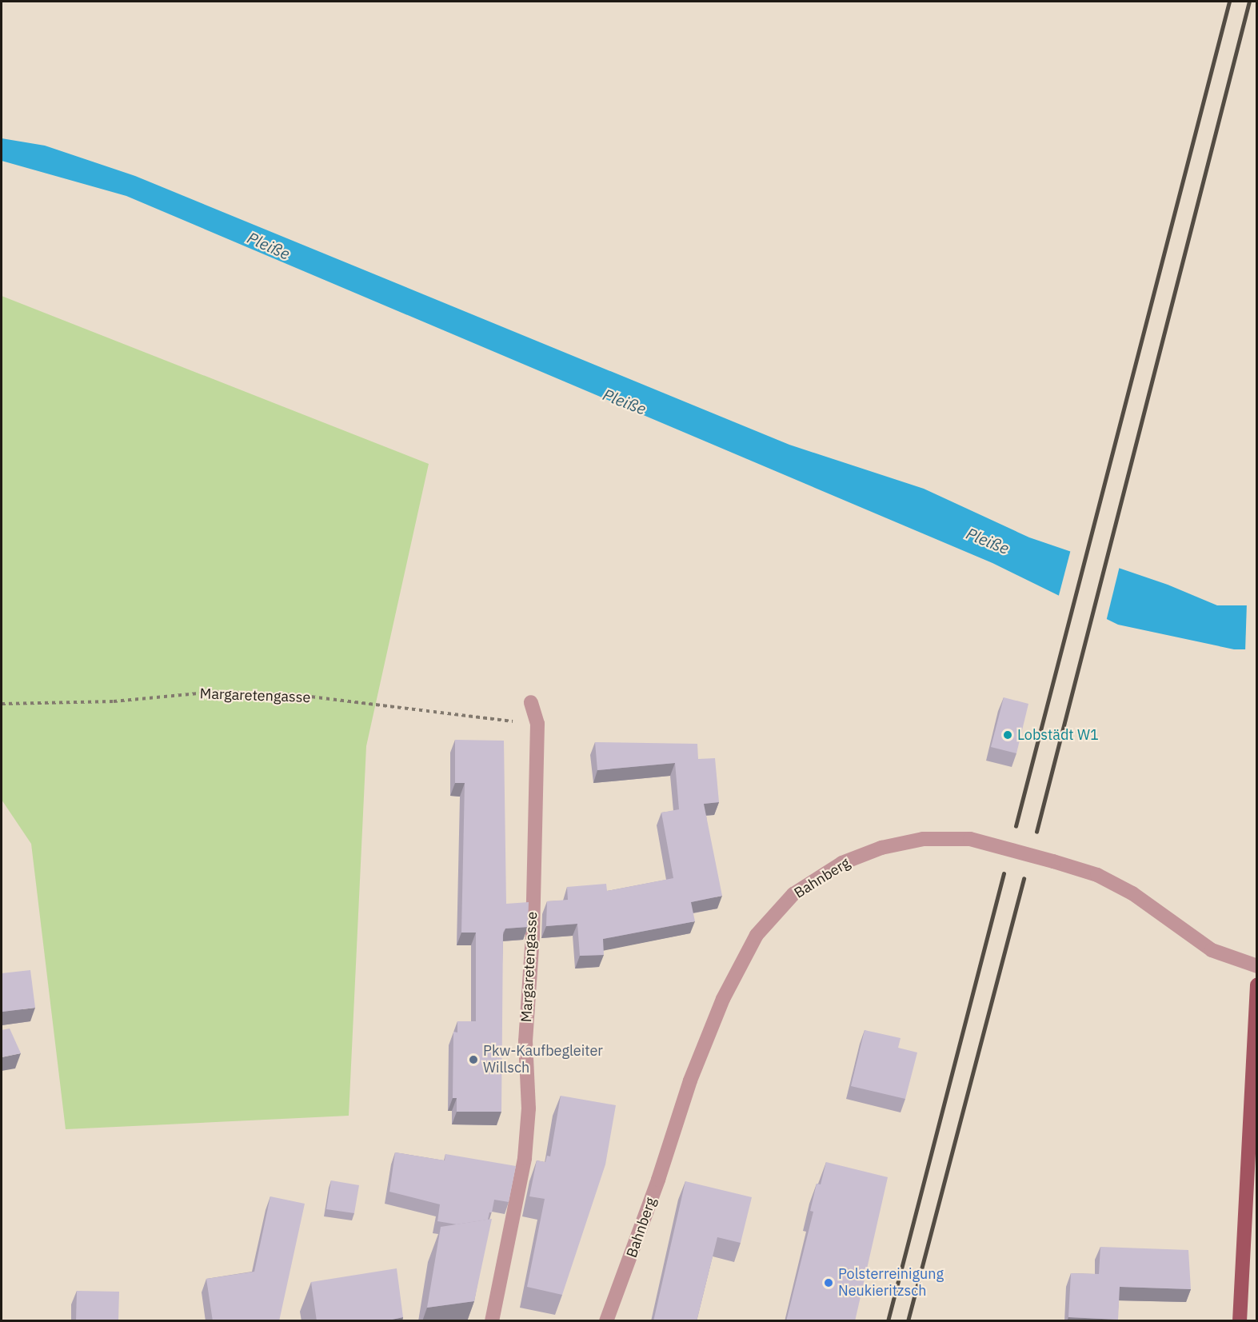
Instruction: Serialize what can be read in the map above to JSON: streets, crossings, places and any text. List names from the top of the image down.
{
  "streets": {
    "street": ["Margaretengasse", "Bahnberg"]
  },
  "water": ["Pleiße"],
  "places": ["Lobstädt W1", "Pkw-Kaufbegleiter Willsch", "Polsterreinigung Neukieritzsch"]
}
